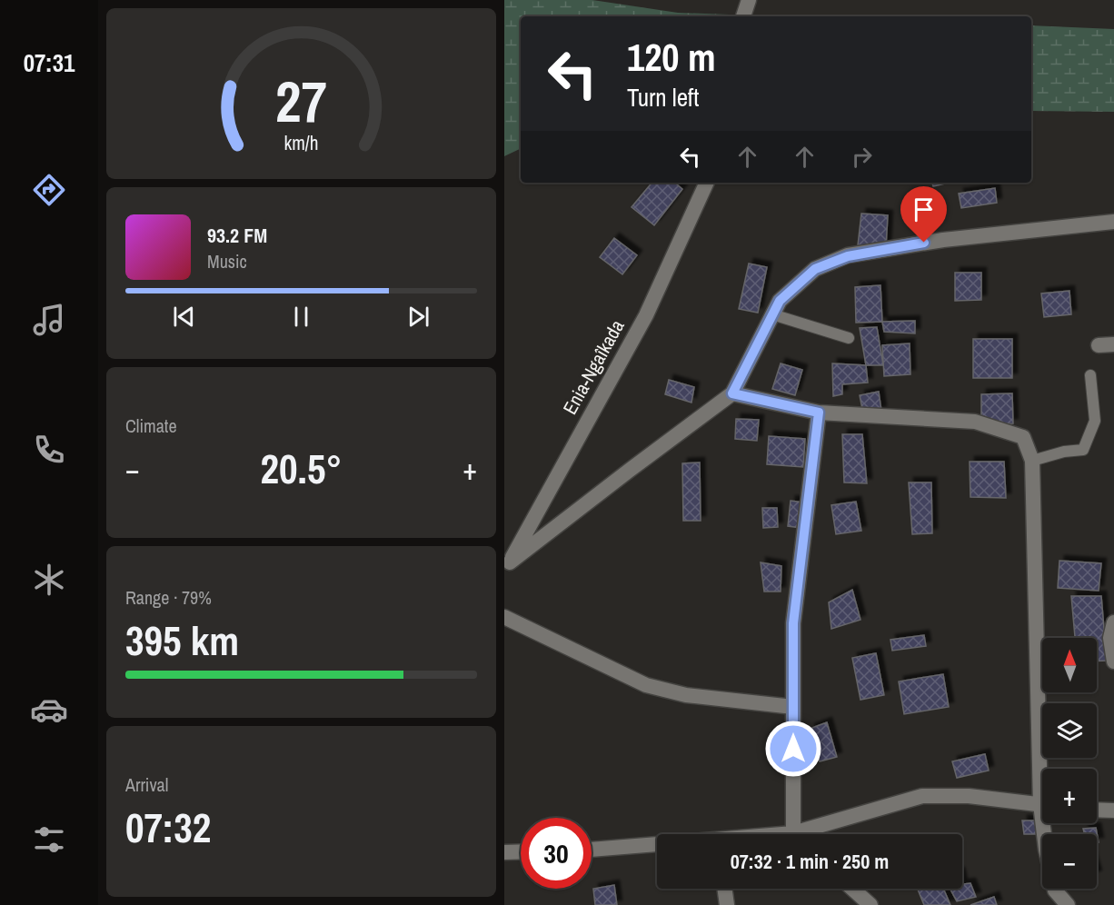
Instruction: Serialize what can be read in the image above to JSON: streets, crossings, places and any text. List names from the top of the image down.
{
  "streets": {
    "street": ["Enia-Ngaîkada"]
  },
  "north": "top",
  "page": {
    "tabs": "07:31",
    "turn": ["120 m", "Turn left"],
    "song": ["93.2 FM", "Music"],
    "tile": [
      "Climate",
      ["Range · 79%", "395 km"],
      ["Arrival", "07:32"]
    ],
    "heat": ["−", "20.5°", "+"],
    "map_buttons": ["+", "−"],
    "limit": "30",
    "trip": "07:32 · 1 min · 250 m",
    "gauge": ["27", "km/h"]
  }
}
